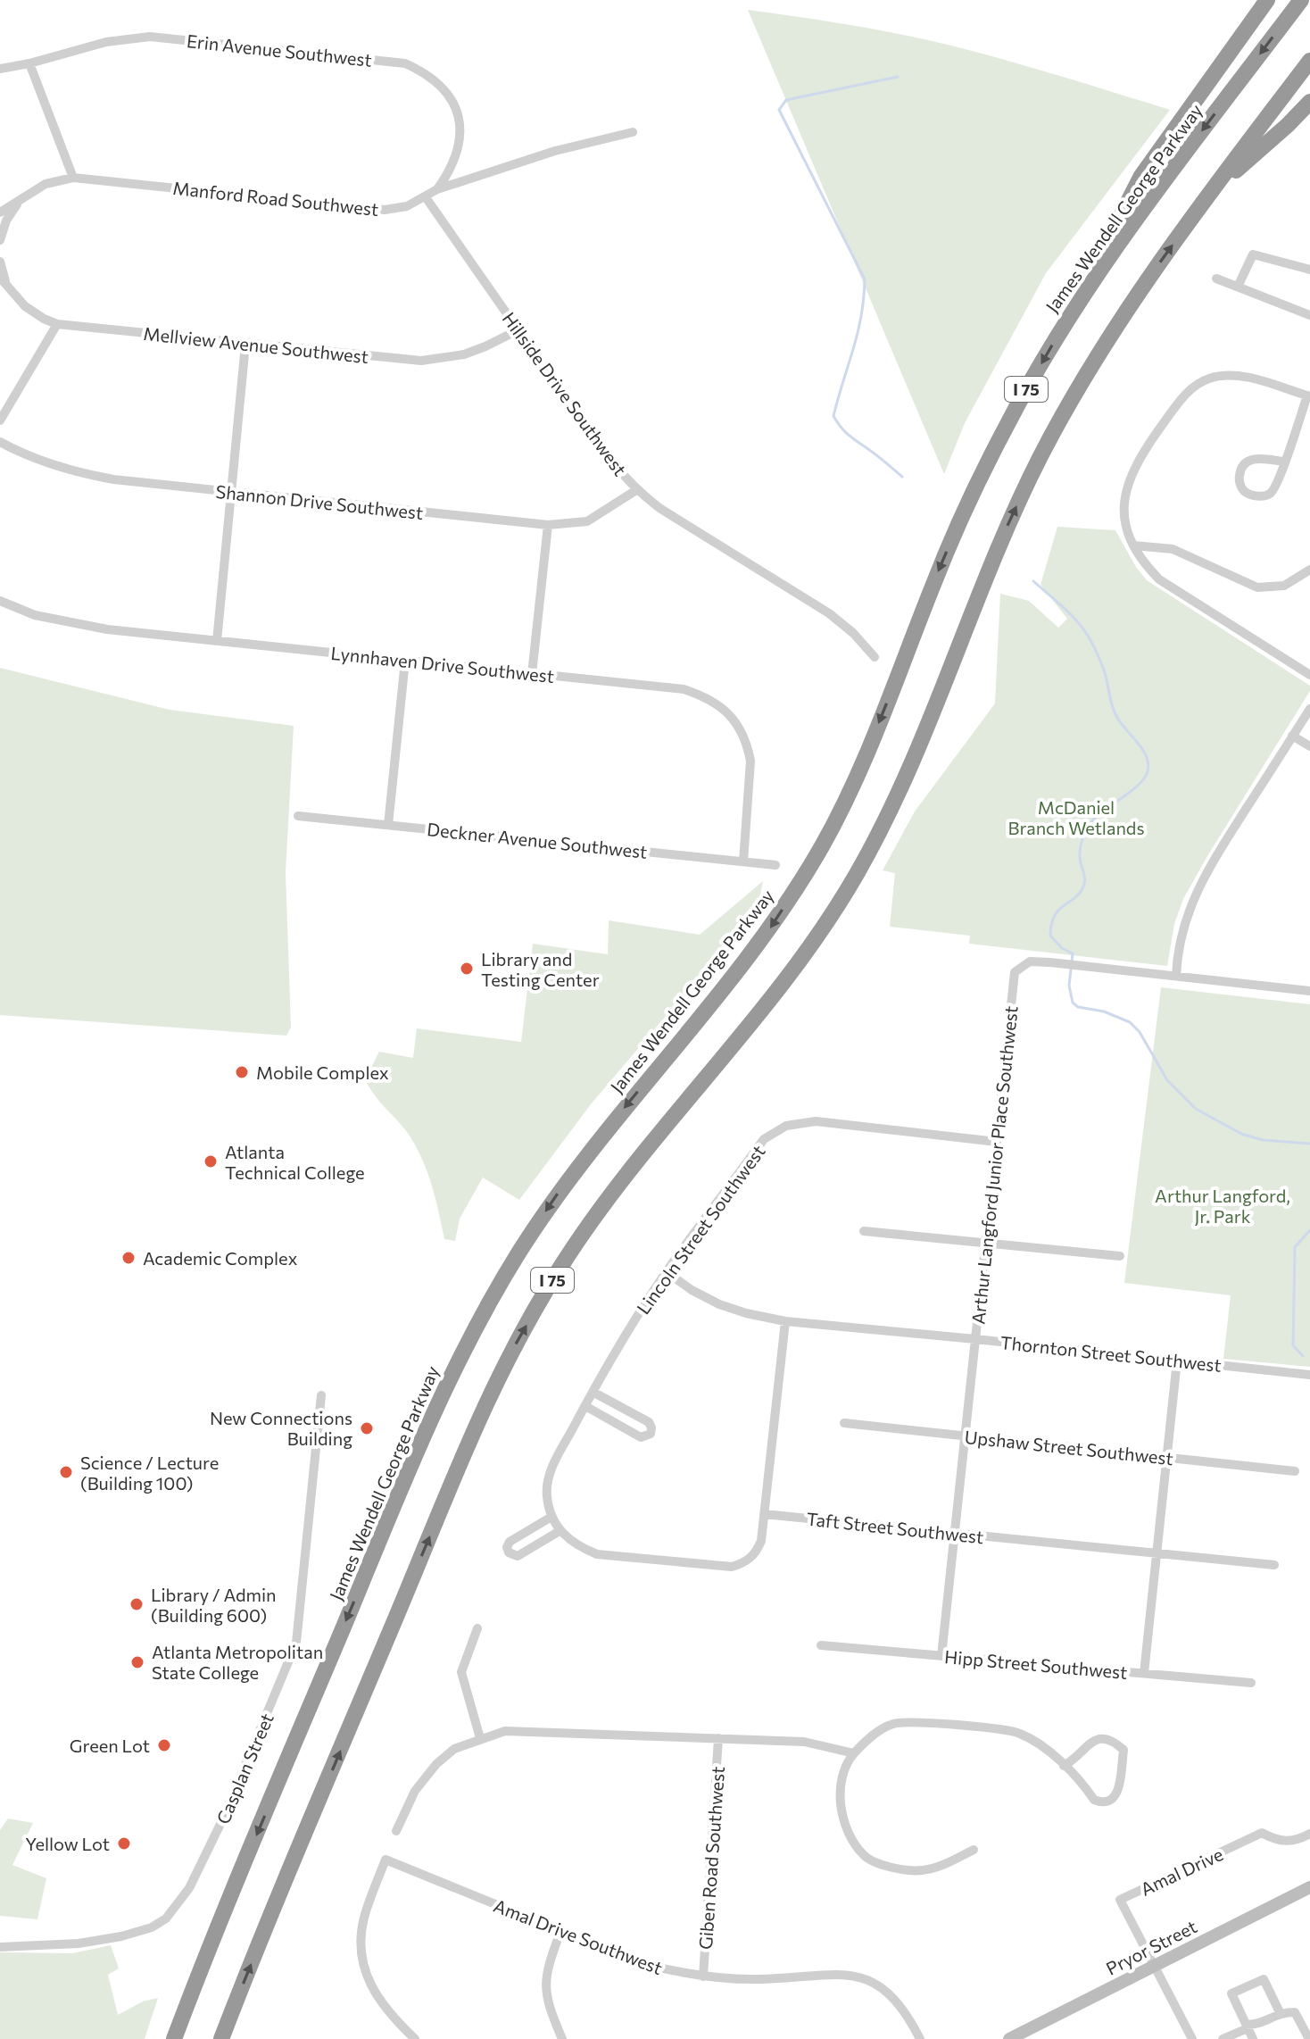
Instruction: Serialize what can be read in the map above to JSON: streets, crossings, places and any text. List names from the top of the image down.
{
  "streets": {
    "highway": ["James Wendell George Parkway", "I 75"],
    "main road": ["Pryor Street"],
    "street": [
      "Erin Avenue Southwest",
      "Manford Road Southwest",
      "Mellview Avenue Southwest",
      "Hillside Drive Southwest",
      "Shannon Drive Southwest",
      "Lynnhaven Drive Southwest",
      "Deckner Avenue Southwest",
      "Arthur Langford Junior Place Southwest",
      "Lincoln Street Southwest",
      "Thornton Street Southwest",
      "Upshaw Street Southwest",
      "Taft Street Southwest",
      "Hipp Street Southwest",
      "Casplan Street",
      "Giben Road Southwest",
      "Amal Drive",
      "Amal Drive Southwest"
    ]
  },
  "crossings": [
    ["Erin Avenue Southwest", "Manford Road Southwest"],
    ["Manford Road Southwest", "Hillside Drive Southwest"],
    ["Mellview Avenue Southwest", "Hillside Drive Southwest"],
    ["Hillside Drive Southwest", "Shannon Drive Southwest"],
    ["Lynnhaven Drive Southwest", "Deckner Avenue Southwest"],
    ["Arthur Langford Junior Place Southwest", "Lincoln Street Southwest"],
    ["Arthur Langford Junior Place Southwest", "Thornton Street Southwest"],
    ["Arthur Langford Junior Place Southwest", "Upshaw Street Southwest"],
    ["Arthur Langford Junior Place Southwest", "Taft Street Southwest"],
    ["Arthur Langford Junior Place Southwest", "Hipp Street Southwest"],
    ["Lincoln Street Southwest", "Thornton Street Southwest"],
    ["Giben Road Southwest", "Amal Drive Southwest"],
    ["Amal Drive", "Pryor Street"]
  ],
  "parks": ["McDaniel Branch Wetlands", "Arthur Langford, Jr. Park"],
  "places": [
    "Library and Testing Center",
    "Mobile Complex",
    "Atlanta Technical College",
    "Academic Complex",
    "New Connections Building",
    "Science / Lecture (Building 100)",
    "Library / Admin (Building 600)",
    "Atlanta Metropolitan State College",
    "Green Lot",
    "Yellow Lot"
  ]
}
